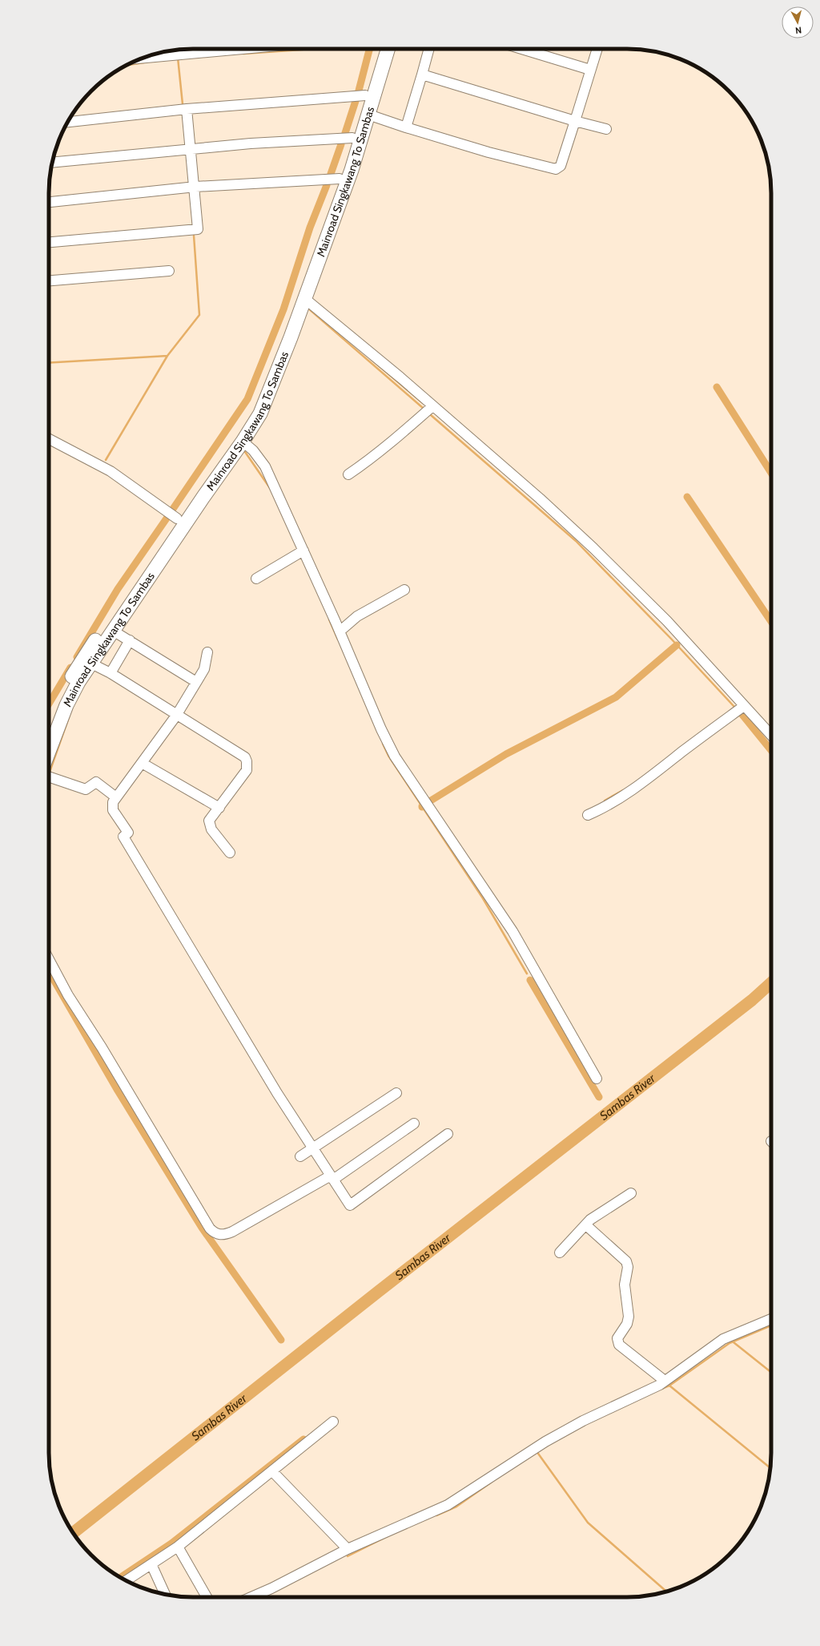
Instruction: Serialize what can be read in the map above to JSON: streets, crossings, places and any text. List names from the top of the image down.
{
  "streets": {
    "highway": ["Mainroad Singkawang To Sambas"]
  },
  "water": ["Sambas River"],
  "north": "bottom"
}
